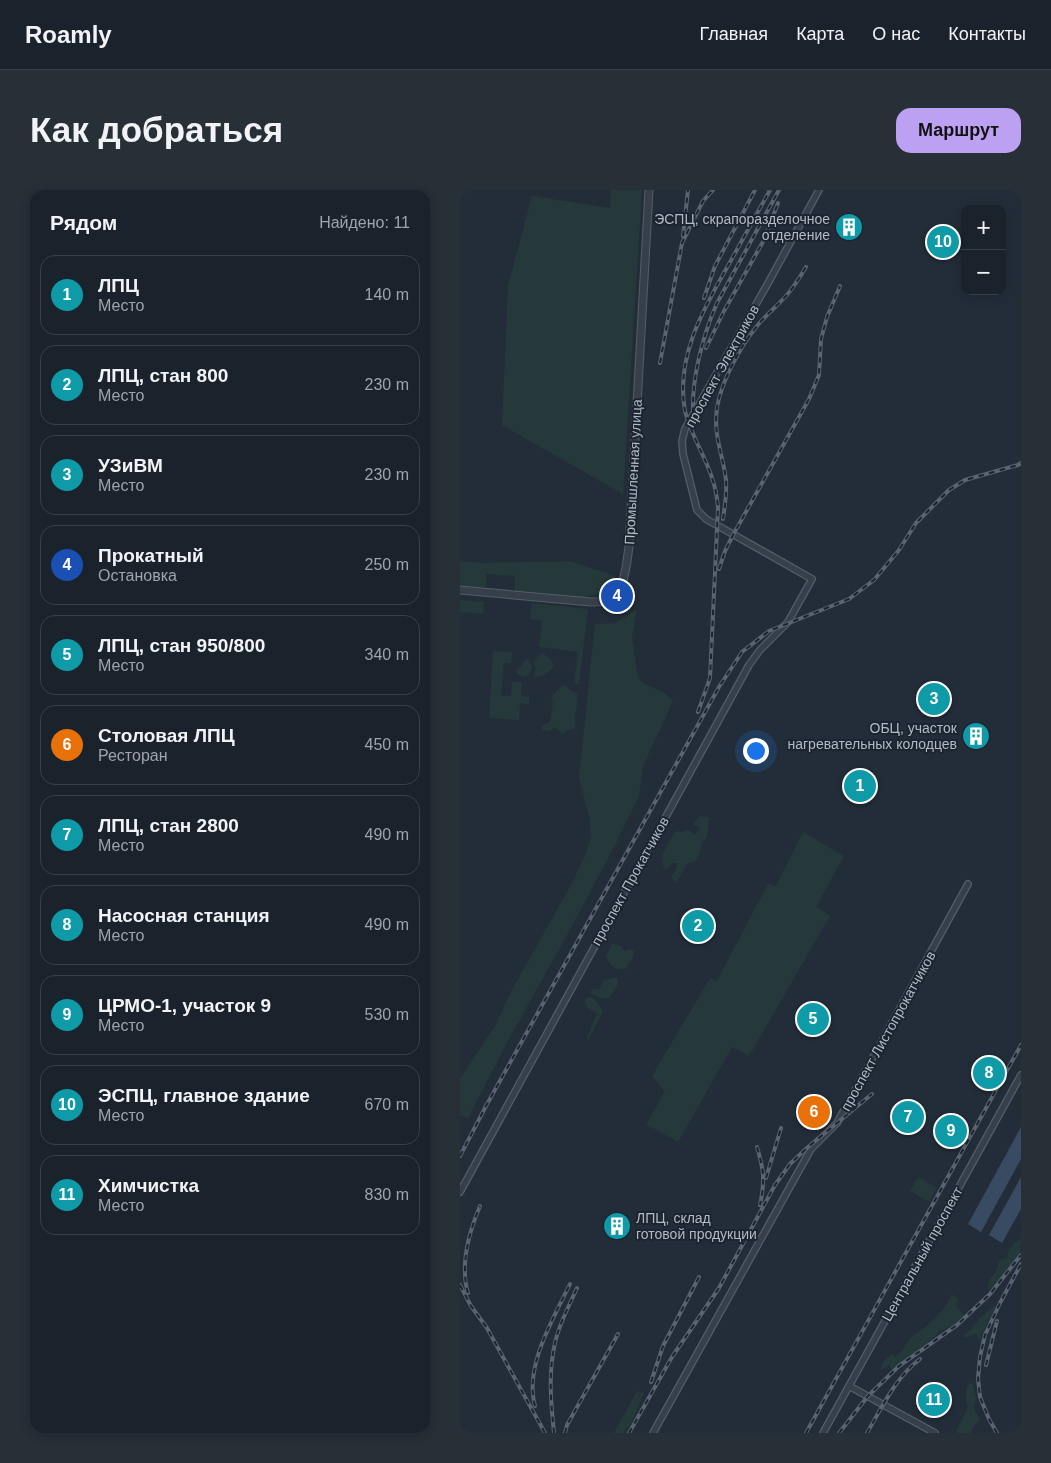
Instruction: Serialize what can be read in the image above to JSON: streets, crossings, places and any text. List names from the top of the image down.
{
  "streets": {
    "street": [
      "проспект Электриков",
      "Промышленная улица",
      "проспект Прокатчиков",
      "проспект Листопрокатчиков",
      "Центральный проспект"
    ]
  },
  "crossings": [
    ["проспект Электриков", "проспект Прокатчиков"]
  ],
  "places": {
    "building": ["ЭСПЦ, скрапоразделочное отделение", "ОБЦ, участок нагревательных колодцев", "ЛПЦ, склад готовой продукции"]
  },
  "page": {
    "header": "Roamly",
    "nav": [
      "Главная",
      "Карта",
      "О нас",
      "Контакты"
    ],
    "buttons": "Маршрут",
    "title": "Как добраться",
    "heading": ["Рядом", "Найдено: 11"],
    "map_buttons": ["+", "−"],
    "pins": [
      "10",
      "4",
      "3",
      "1",
      "2",
      "5",
      "8",
      "6",
      "7",
      "9",
      "11"
    ],
    "list": [
      {
        "mark": "1",
        "name": "ЛПЦ",
        "note": "Место",
        "value": "140 m"
      },
      {
        "mark": "2",
        "name": "ЛПЦ, стан 800",
        "note": "Место",
        "value": "230 m"
      },
      {
        "mark": "3",
        "name": "УЗиВМ",
        "note": "Место",
        "value": "230 m"
      },
      {
        "mark": "4",
        "name": "Прокатный",
        "note": "Остановка",
        "value": "250 m"
      },
      {
        "mark": "5",
        "name": "ЛПЦ, стан 950/800",
        "note": "Место",
        "value": "340 m"
      },
      {
        "mark": "6",
        "name": "Столовая ЛПЦ",
        "note": "Ресторан",
        "value": "450 m"
      },
      {
        "mark": "7",
        "name": "ЛПЦ, стан 2800",
        "note": "Место",
        "value": "490 m"
      },
      {
        "mark": "8",
        "name": "Насосная станция",
        "note": "Место",
        "value": "490 m"
      },
      {
        "mark": "9",
        "name": "ЦРМО-1, участок 9",
        "note": "Место",
        "value": "530 m"
      },
      {
        "mark": "10",
        "name": "ЭСПЦ, главное здание",
        "note": "Место",
        "value": "670 m"
      },
      {
        "mark": "11",
        "name": "Химчистка",
        "note": "Место",
        "value": "830 m"
      }
    ]
  }
}
